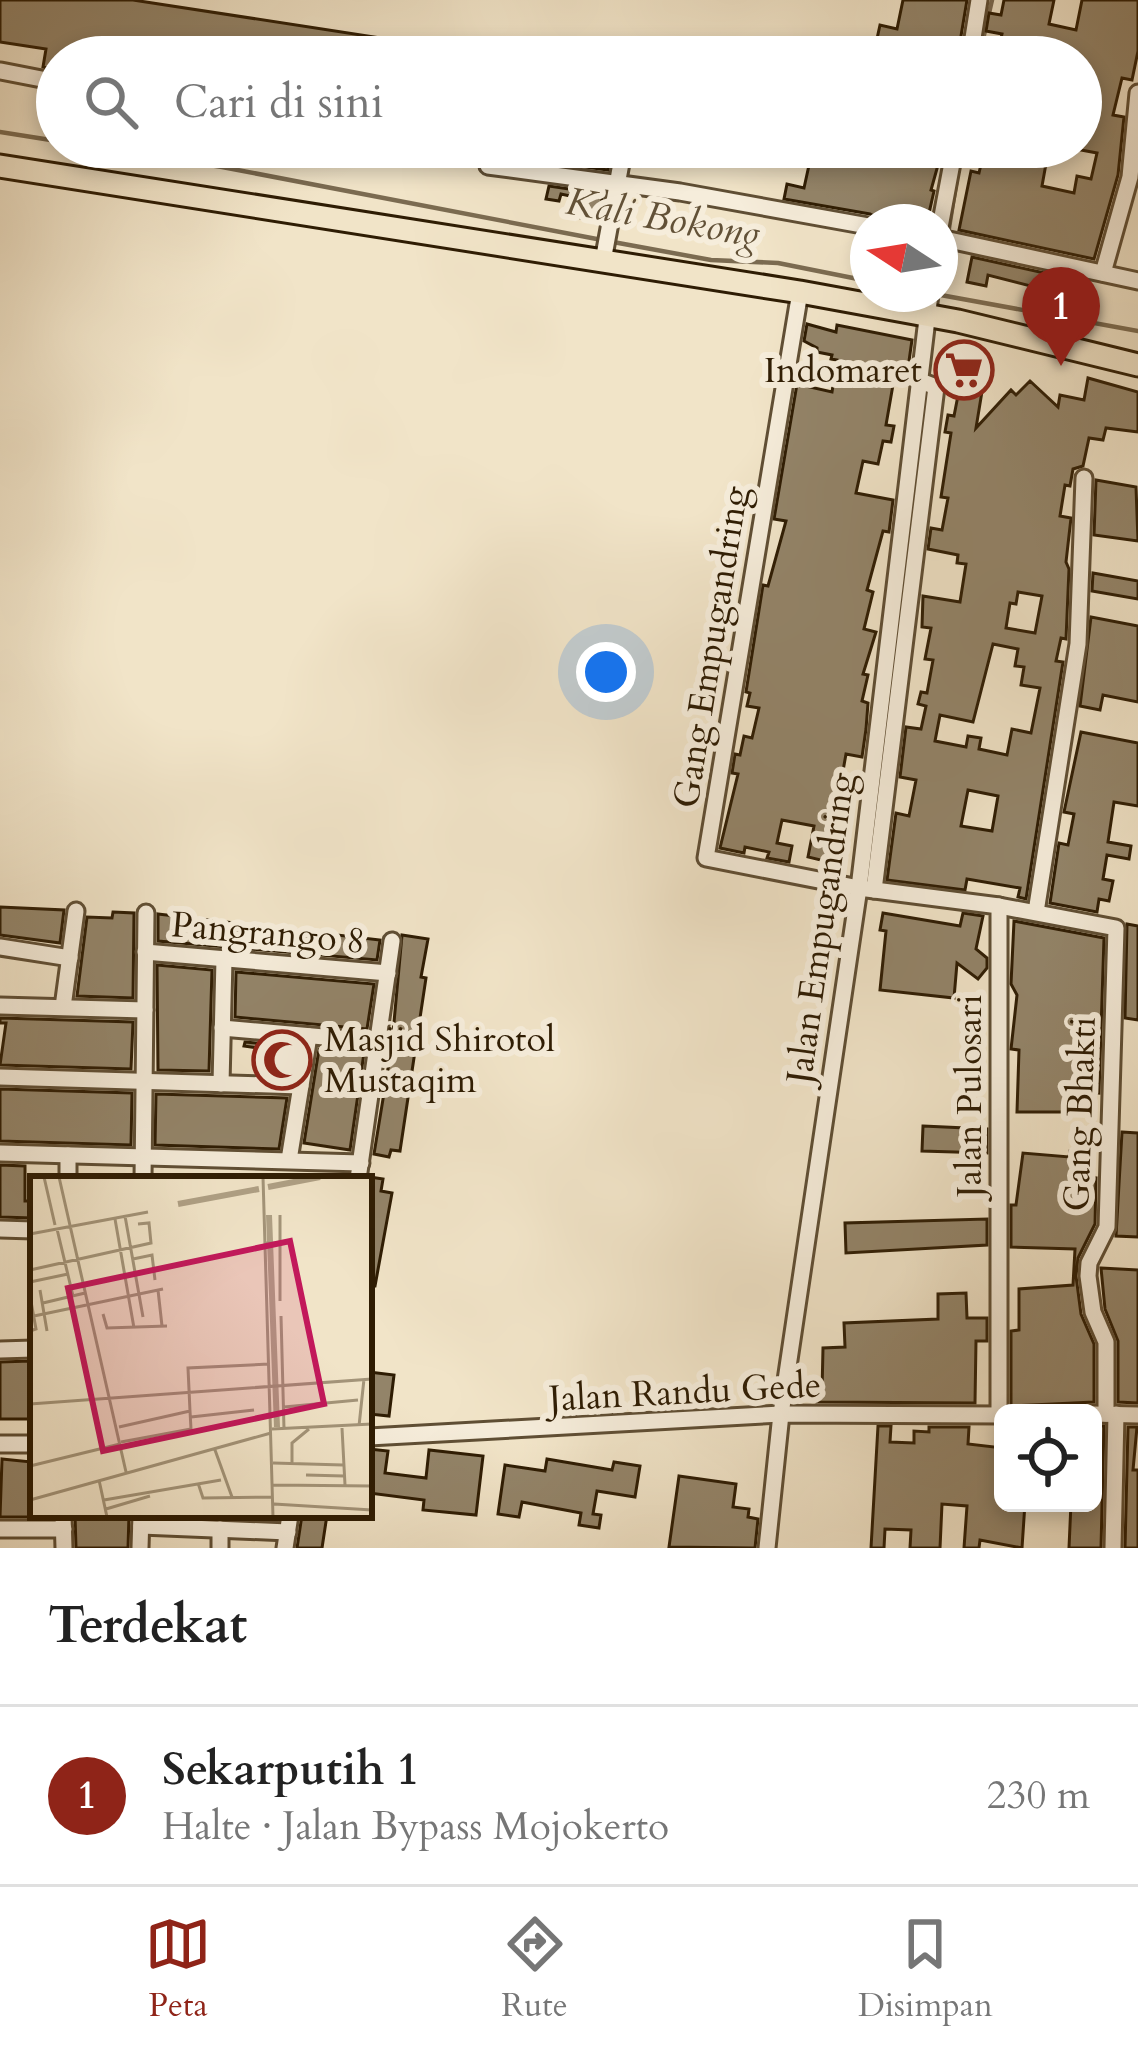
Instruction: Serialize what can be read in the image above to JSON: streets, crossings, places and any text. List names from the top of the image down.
{
  "streets": {
    "street": [
      "Gang Empugandring",
      "Jalan Empugandring",
      "Pangrango 8",
      "Jalan Pulosari",
      "Gang Bhakti",
      "Jalan Randu Gede"
    ]
  },
  "crossings": [
    ["Gang Empugandring", "Jalan Empugandring"],
    ["Jalan Empugandring", "Jalan Randu Gede"],
    ["Jalan Pulosari", "Gang Bhakti"]
  ],
  "water": ["Kali Bokong"],
  "places": {
    "supermarket": ["Indomaret"],
    "mosque": ["Masjid Shirotol Mustaqim"]
  },
  "north": "left",
  "page": {
    "search": "Cari di sini",
    "pins": "1",
    "heading": "Terdekat",
    "list": [
      {
        "mark": "1",
        "name": "Sekarputih 1",
        "note": "Halte · Jalan Bypass Mojokerto",
        "value": "230 m"
      }
    ],
    "nav": ["Peta", "Rute", "Disimpan"]
  }
}
